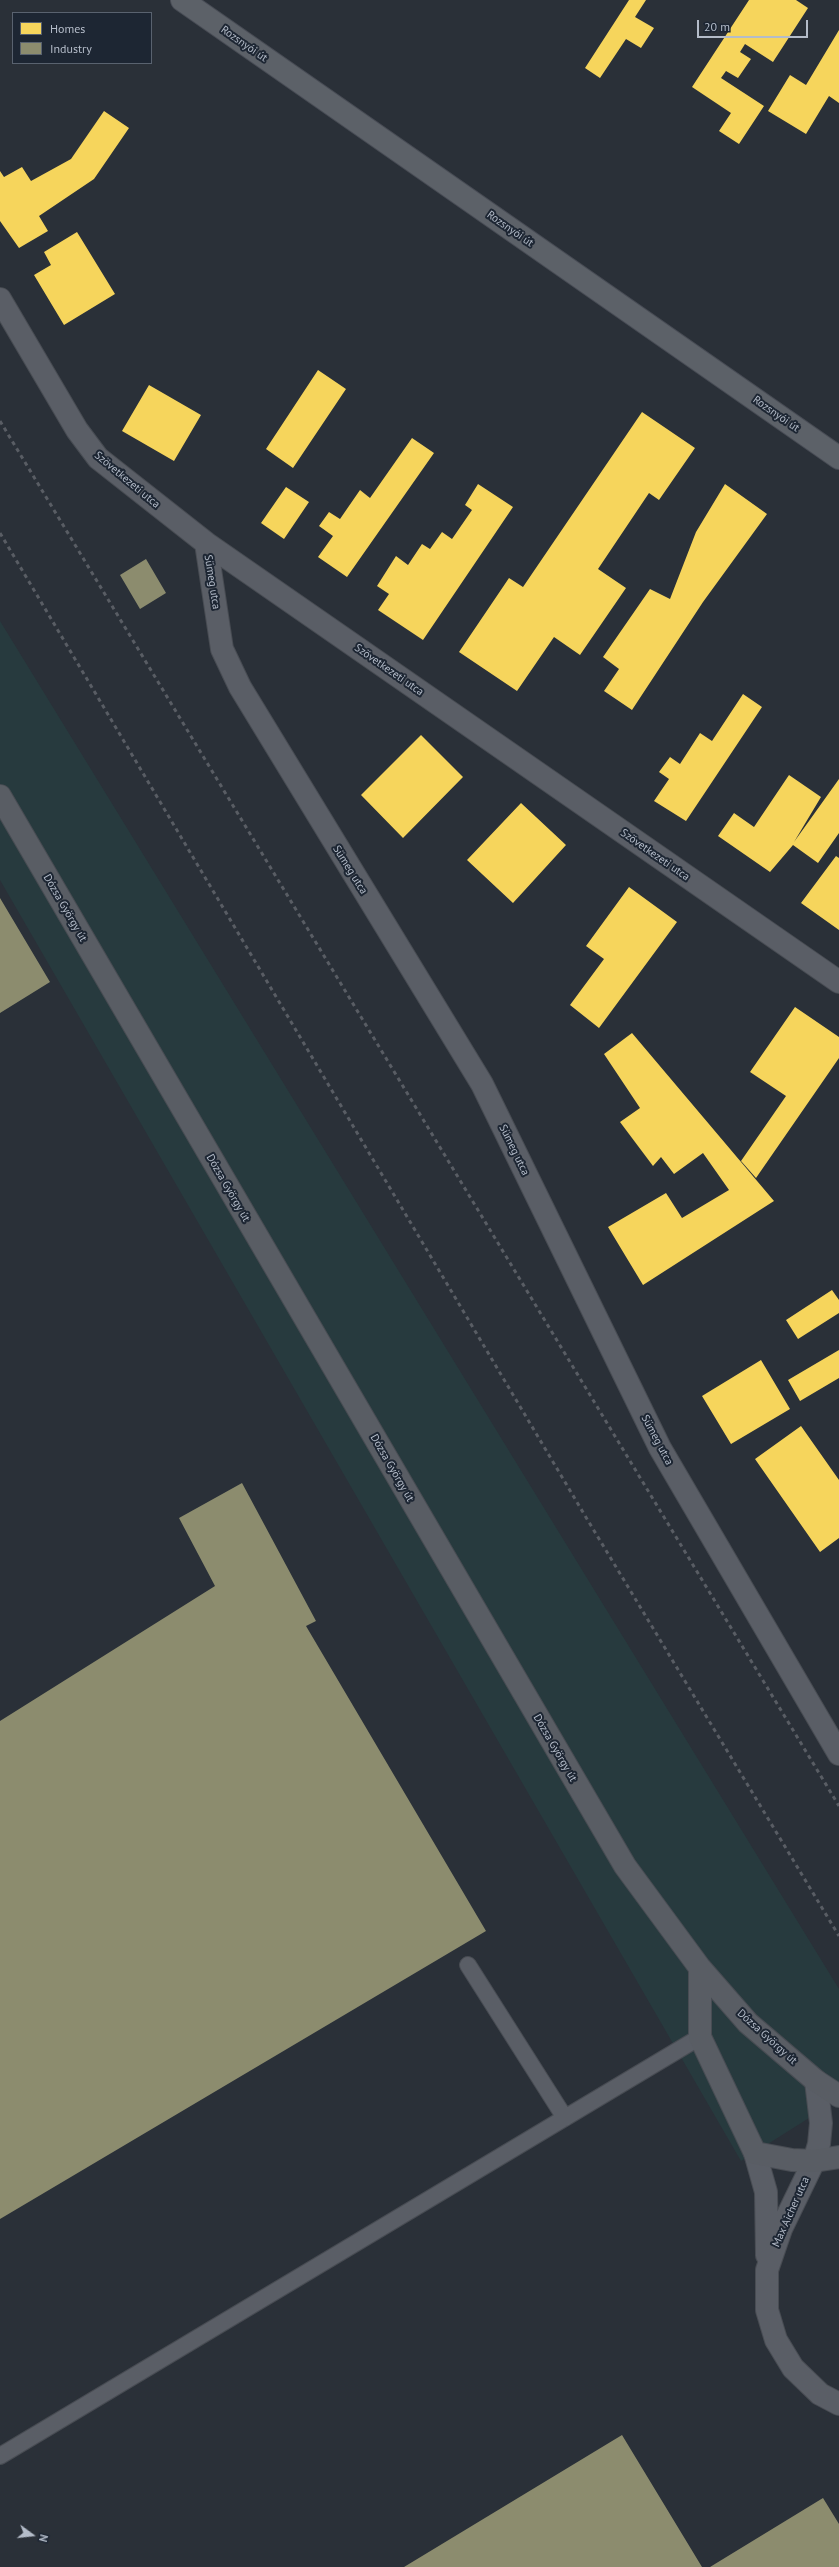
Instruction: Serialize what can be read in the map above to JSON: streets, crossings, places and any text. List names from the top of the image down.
{
  "streets": {
    "main road": ["Rozsnyói út", "Dózsa György út"],
    "street": ["Szövetkezeti utca", "Sümeg utca", "Max Aicher utca"]
  },
  "crossings": [
    ["Szövetkezeti utca", "Sümeg utca"],
    ["Dózsa György út", "Max Aicher utca"]
  ],
  "legend": ["Homes", "Industry"],
  "scale_bar": "20 m",
  "north": "right"
}
